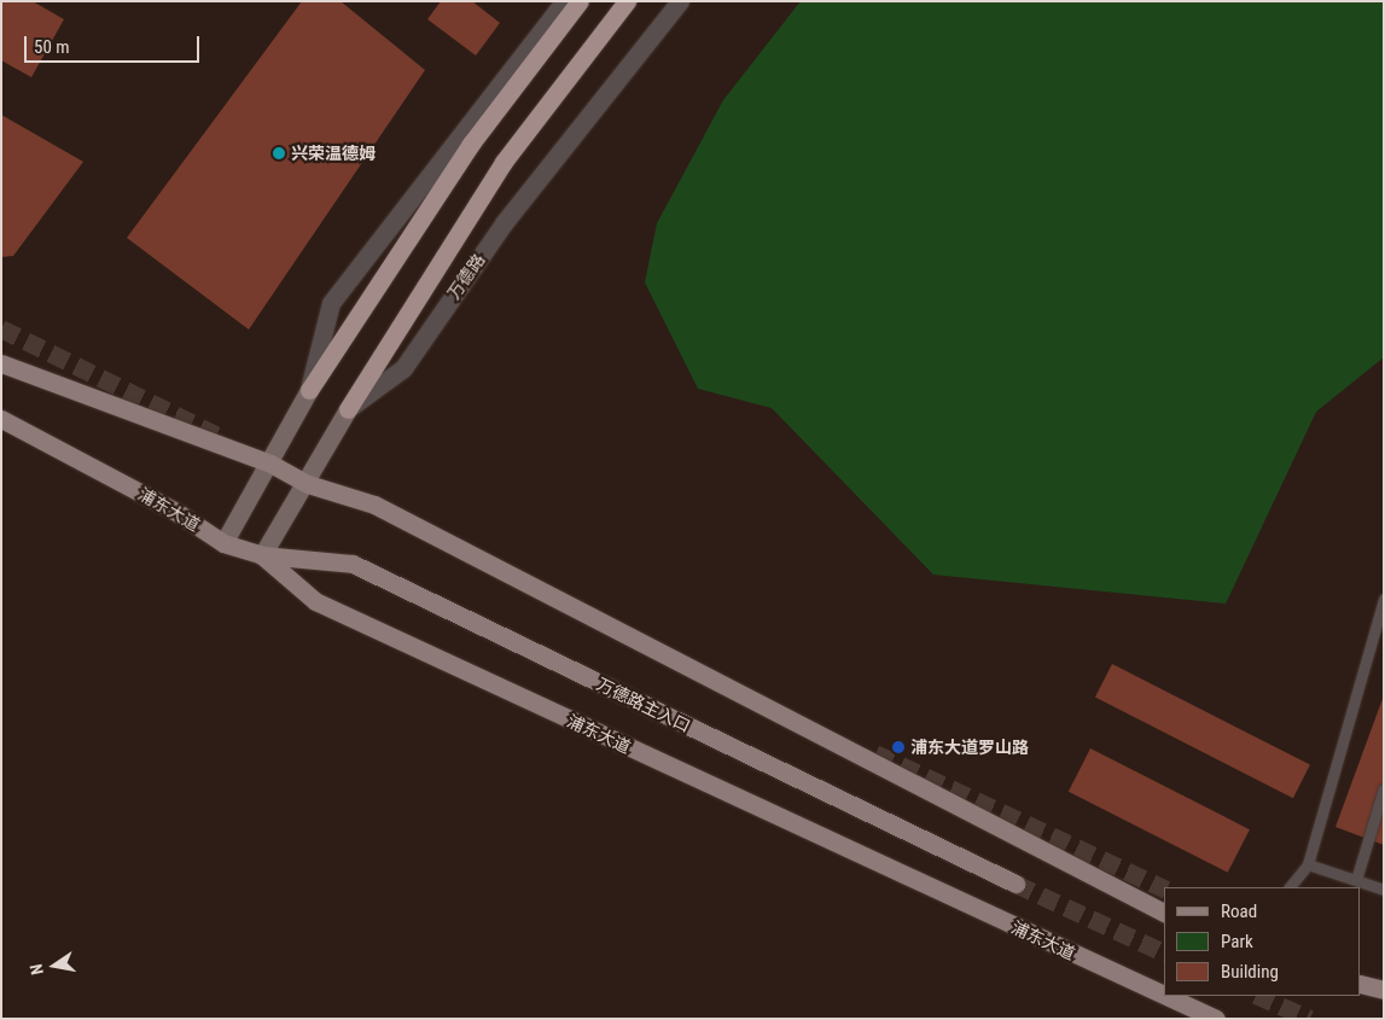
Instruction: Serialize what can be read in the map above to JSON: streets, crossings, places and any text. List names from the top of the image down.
{
  "streets": {
    "main road": ["万德路", "浦东大道", "万德路主入口"]
  },
  "crossings": [
    ["万德路", "浦东大道"],
    ["万德路", "万德路主入口"],
    ["浦东大道", "万德路主入口"]
  ],
  "places": ["兴荣温德姆", "浦东大道罗山路"],
  "legend": ["Road", "Park", "Building"],
  "scale_bar": "50 m",
  "north": "left"
}
